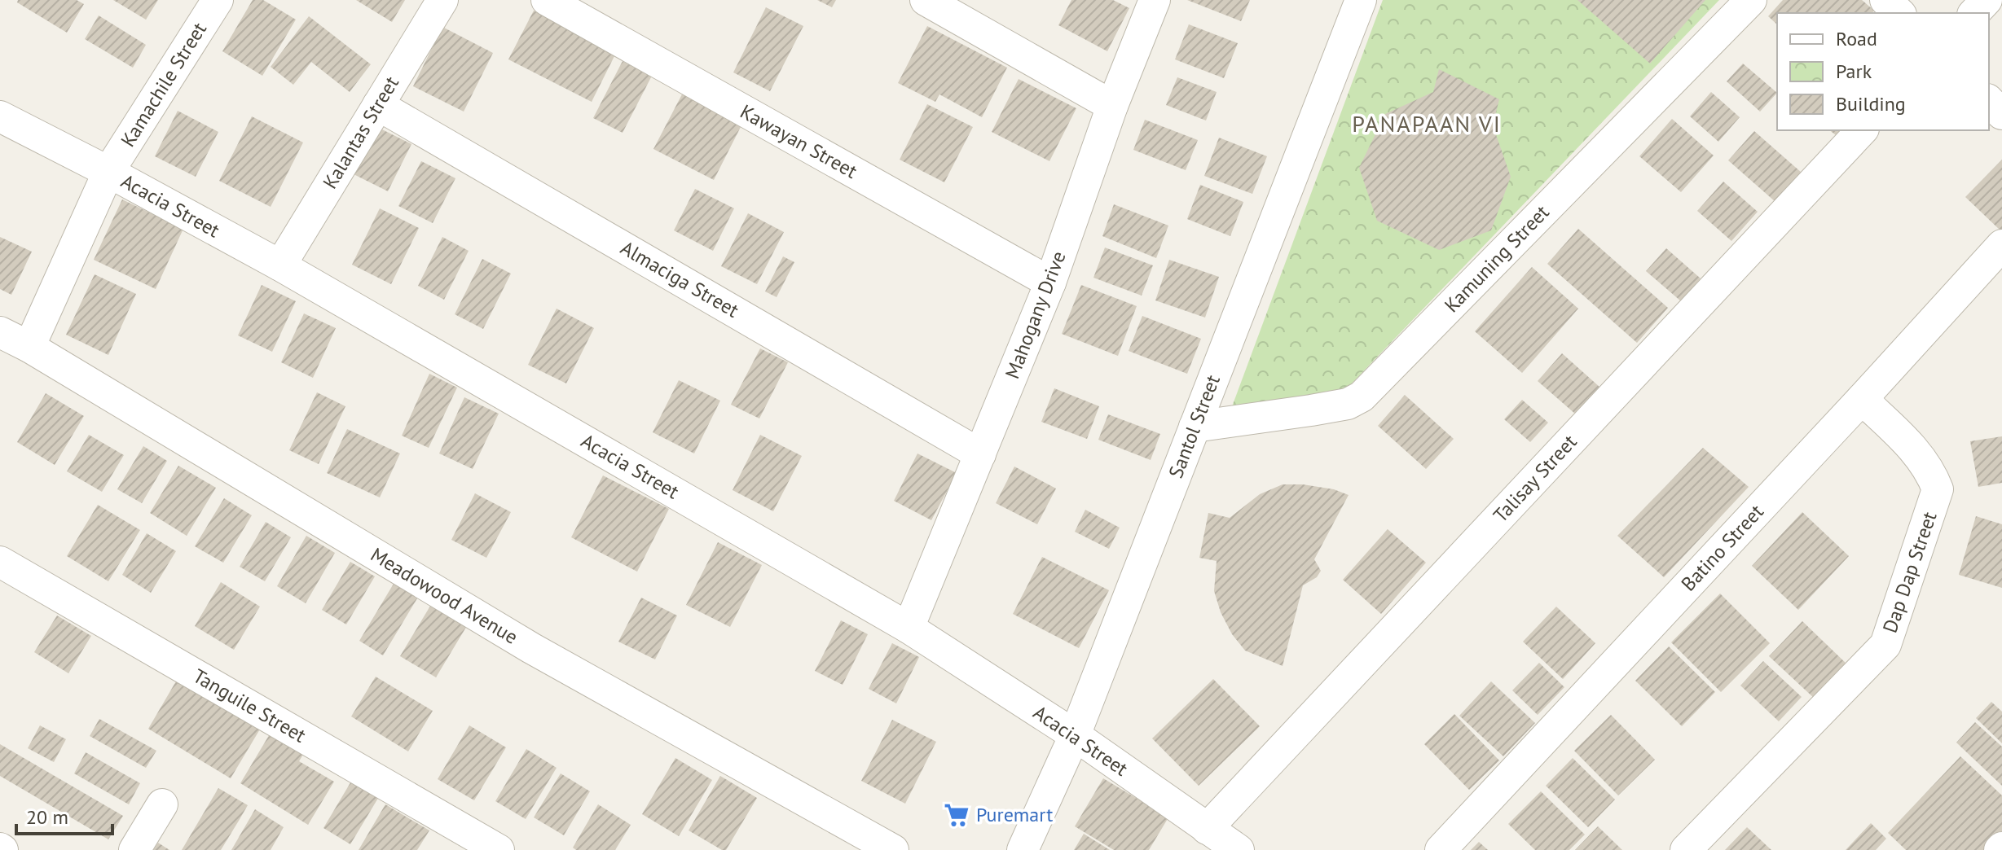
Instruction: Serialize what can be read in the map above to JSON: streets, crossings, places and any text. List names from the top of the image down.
{
  "streets": {
    "street": [
      "Kamachile Street",
      "Kalantas Street",
      "Kawayan Street",
      "Acacia Street",
      "Kamuning Street",
      "Almaciga Street",
      "Mahogany Drive",
      "Santol Street",
      "Talisay Street",
      "Batino Street",
      "Dap Dap Street",
      "Meadowood Avenue",
      "Tanguile Street"
    ]
  },
  "crossings": [
    ["Kamachile Street", "Acacia Street"],
    ["Kamachile Street", "Meadowood Avenue"],
    ["Kalantas Street", "Acacia Street"],
    ["Kalantas Street", "Almaciga Street"],
    ["Kawayan Street", "Mahogany Drive"],
    ["Acacia Street", "Mahogany Drive"],
    ["Acacia Street", "Santol Street"],
    ["Acacia Street", "Talisay Street"],
    ["Kamuning Street", "Santol Street"],
    ["Almaciga Street", "Mahogany Drive"],
    ["Batino Street", "Dap Dap Street"]
  ],
  "districts": ["PANAPAAN VI"],
  "places": {
    "supermarket": ["Puremart"]
  },
  "legend": ["Road", "Park", "Building"],
  "scale_bar": "20 m"
}
